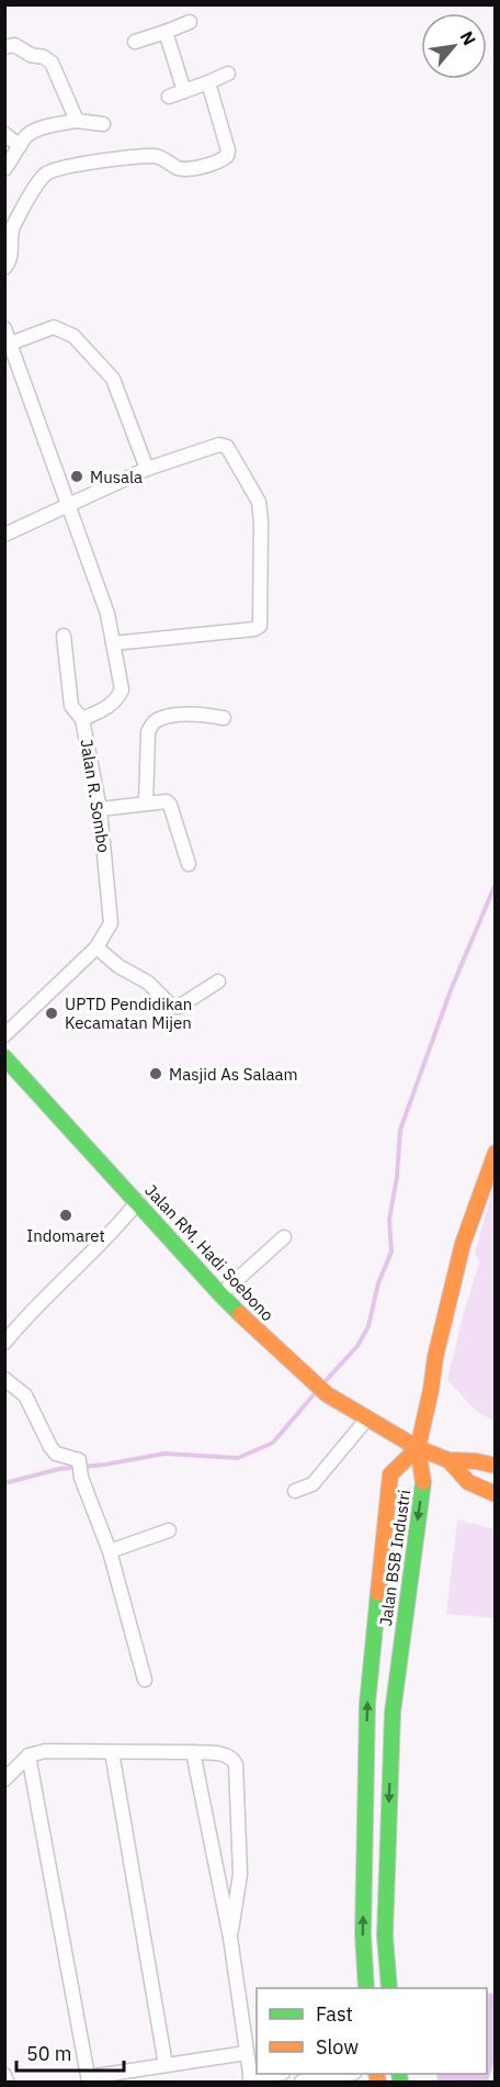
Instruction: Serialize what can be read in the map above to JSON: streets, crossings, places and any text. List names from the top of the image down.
{
  "streets": {
    "street": ["Jalan R. Sombo", "Jalan RM. Hadi Soebono", "Jalan BSB Industri"]
  },
  "crossings": [
    ["Jalan RM. Hadi Soebono", "Jalan BSB Industri"]
  ],
  "places": [
    "Musala",
    "UPTD Pendidikan Kecamatan Mijen",
    "Masjid As Salaam",
    "Indomaret"
  ],
  "legend": ["Fast", "Slow"],
  "scale_bar": "50 m",
  "north": "top right"
}
